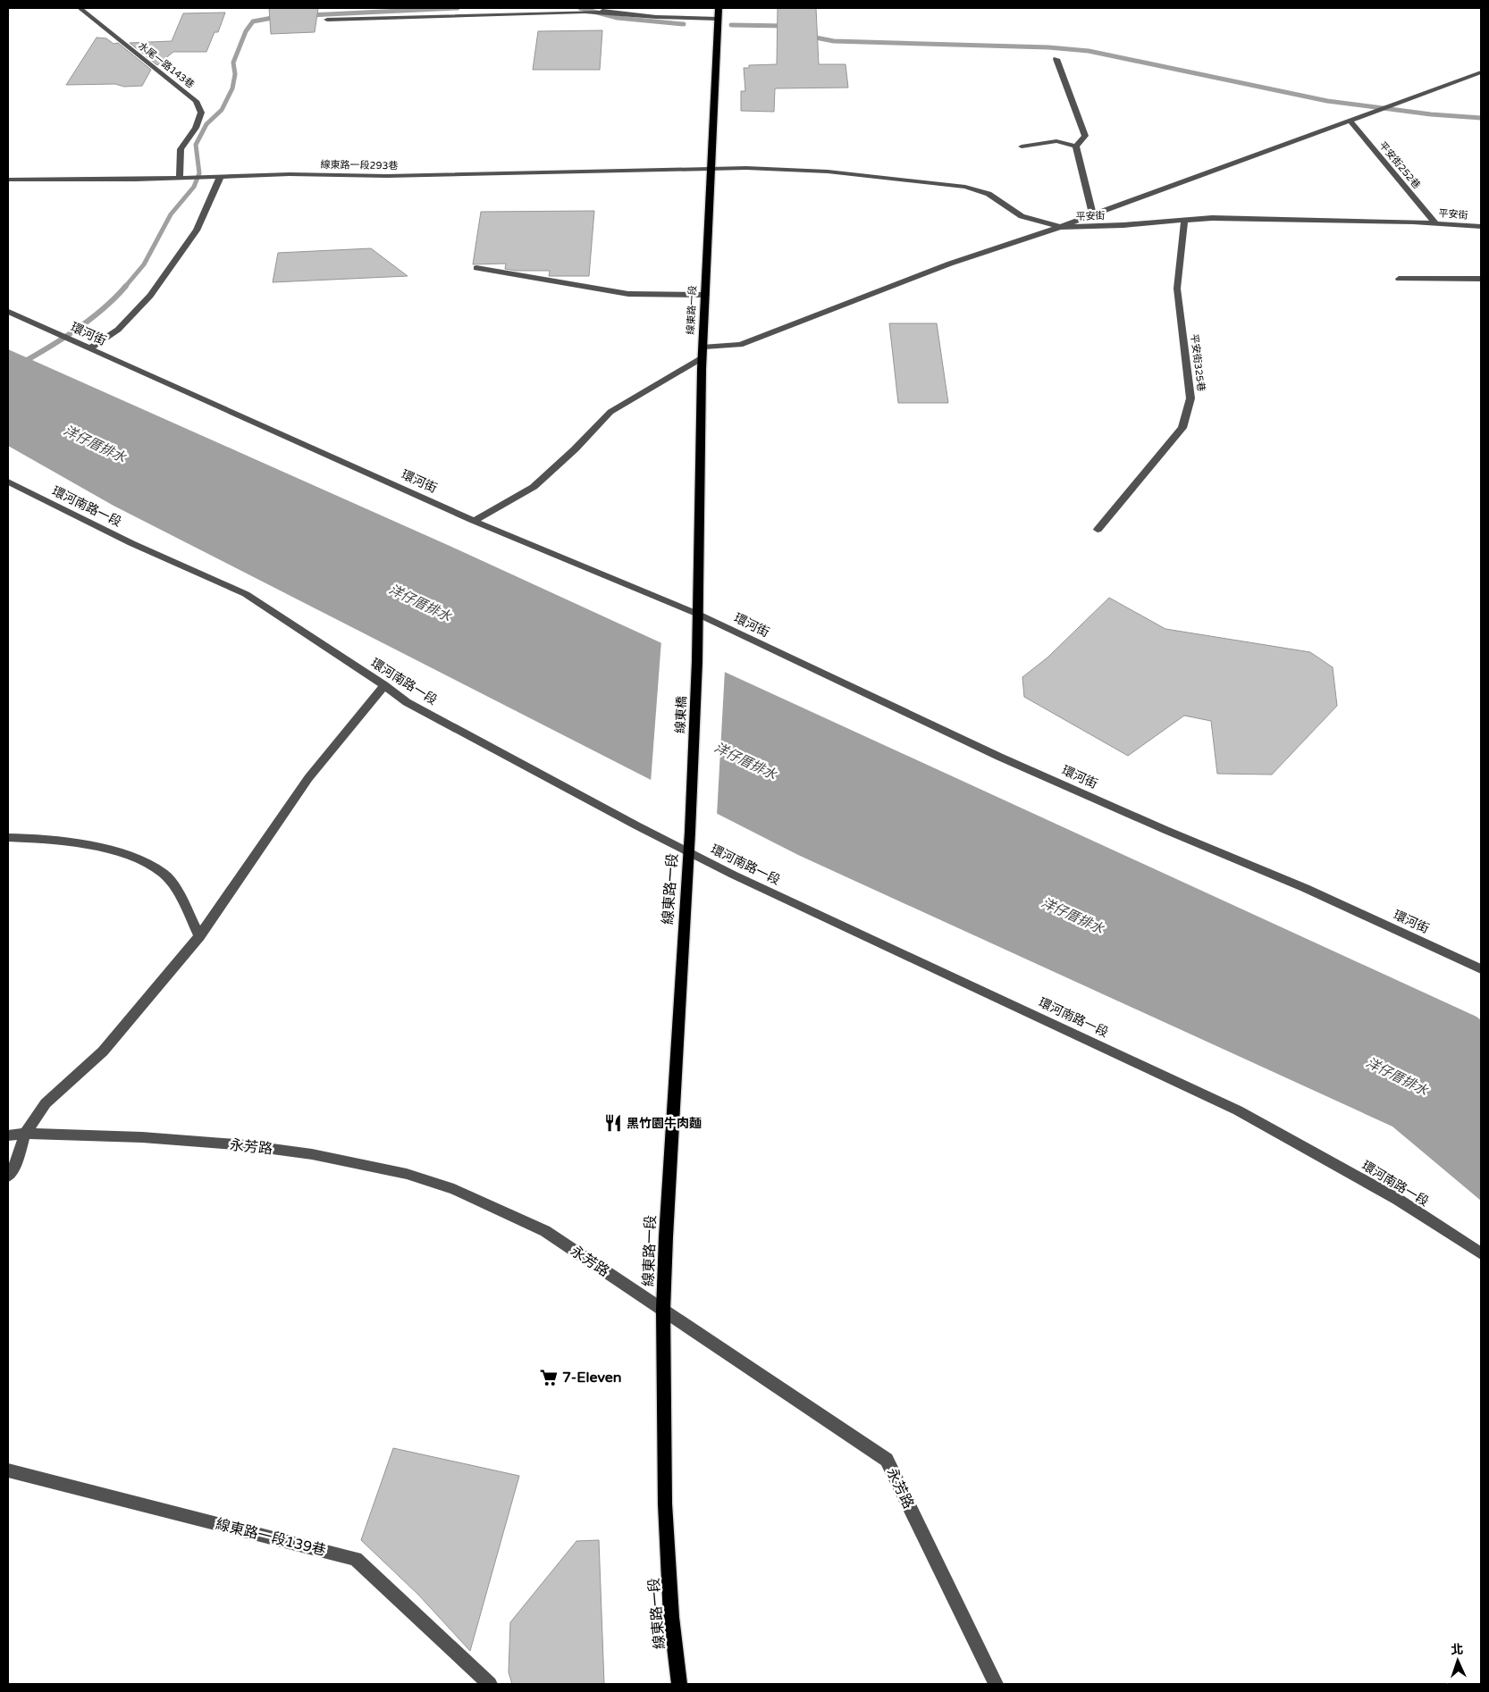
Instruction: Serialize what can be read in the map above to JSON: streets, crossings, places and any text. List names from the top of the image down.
{
  "streets": {
    "main road": ["線東路一段", "線東橋"],
    "street": [
      "水尾一路143巷",
      "線東路一段293巷",
      "平安街252巷",
      "平安街",
      "環河街",
      "平安街325巷",
      "環河南路一段",
      "永芳路",
      "線東路一段139巷"
    ]
  },
  "crossings": [
    ["水尾一路143巷", "線東路一段293巷"],
    ["線東路一段293巷", "平安街"],
    ["線東路一段293巷", "線東路一段"],
    ["平安街252巷", "平安街"],
    ["平安街", "線東路一段"],
    ["平安街", "平安街325巷"],
    ["線東路一段", "環河街"],
    ["線東路一段", "環河南路一段"],
    ["線東路一段", "線東橋"],
    ["線東路一段", "永芳路"],
    ["環河街", "線東橋"]
  ],
  "water": ["洋仔厝排水"],
  "places": {
    "restaurant": ["黑竹園牛肉麵"],
    "supermarket": ["7-Eleven"]
  },
  "north": "top"
}
